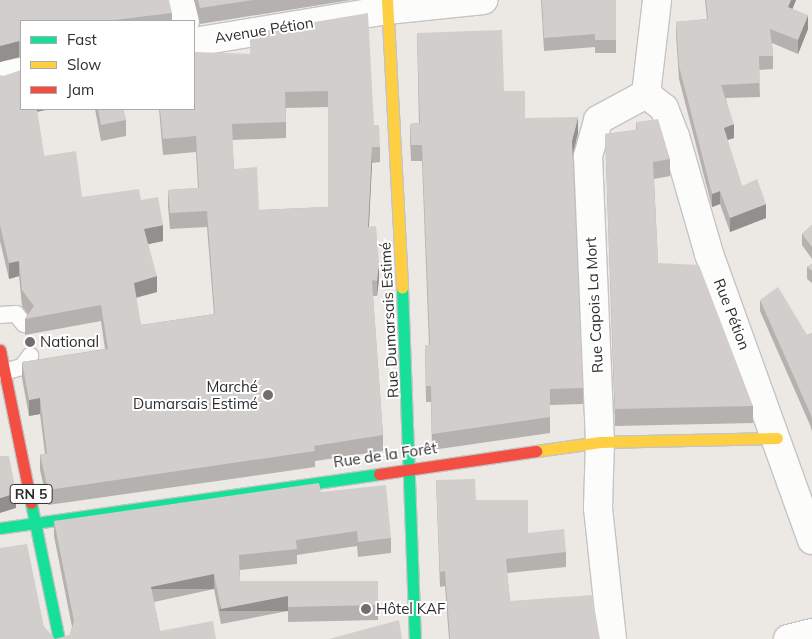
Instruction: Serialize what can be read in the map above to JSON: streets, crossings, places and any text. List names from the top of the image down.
{
  "streets": {
    "main road": ["Rue Dumarsais Estimé", "Rue de la Forêt", "RN 5"],
    "street": ["Avenue Pétion", "Rue Capois La Mort", "Rue Pétion"]
  },
  "crossings": [
    ["Avenue Pétion", "Rue Dumarsais Estimé"],
    ["Rue Capois La Mort", "Rue Pétion"],
    ["Rue Capois La Mort", "Rue de la Forêt"],
    ["Rue Pétion", "Rue de la Forêt"],
    ["Rue Dumarsais Estimé", "Rue de la Forêt"],
    ["Rue de la Forêt", "RN 5"]
  ],
  "places": ["National", "Marché Dumarsais Estimé", "Hôtel KAF"],
  "legend": ["Fast", "Slow", "Jam"]
}
